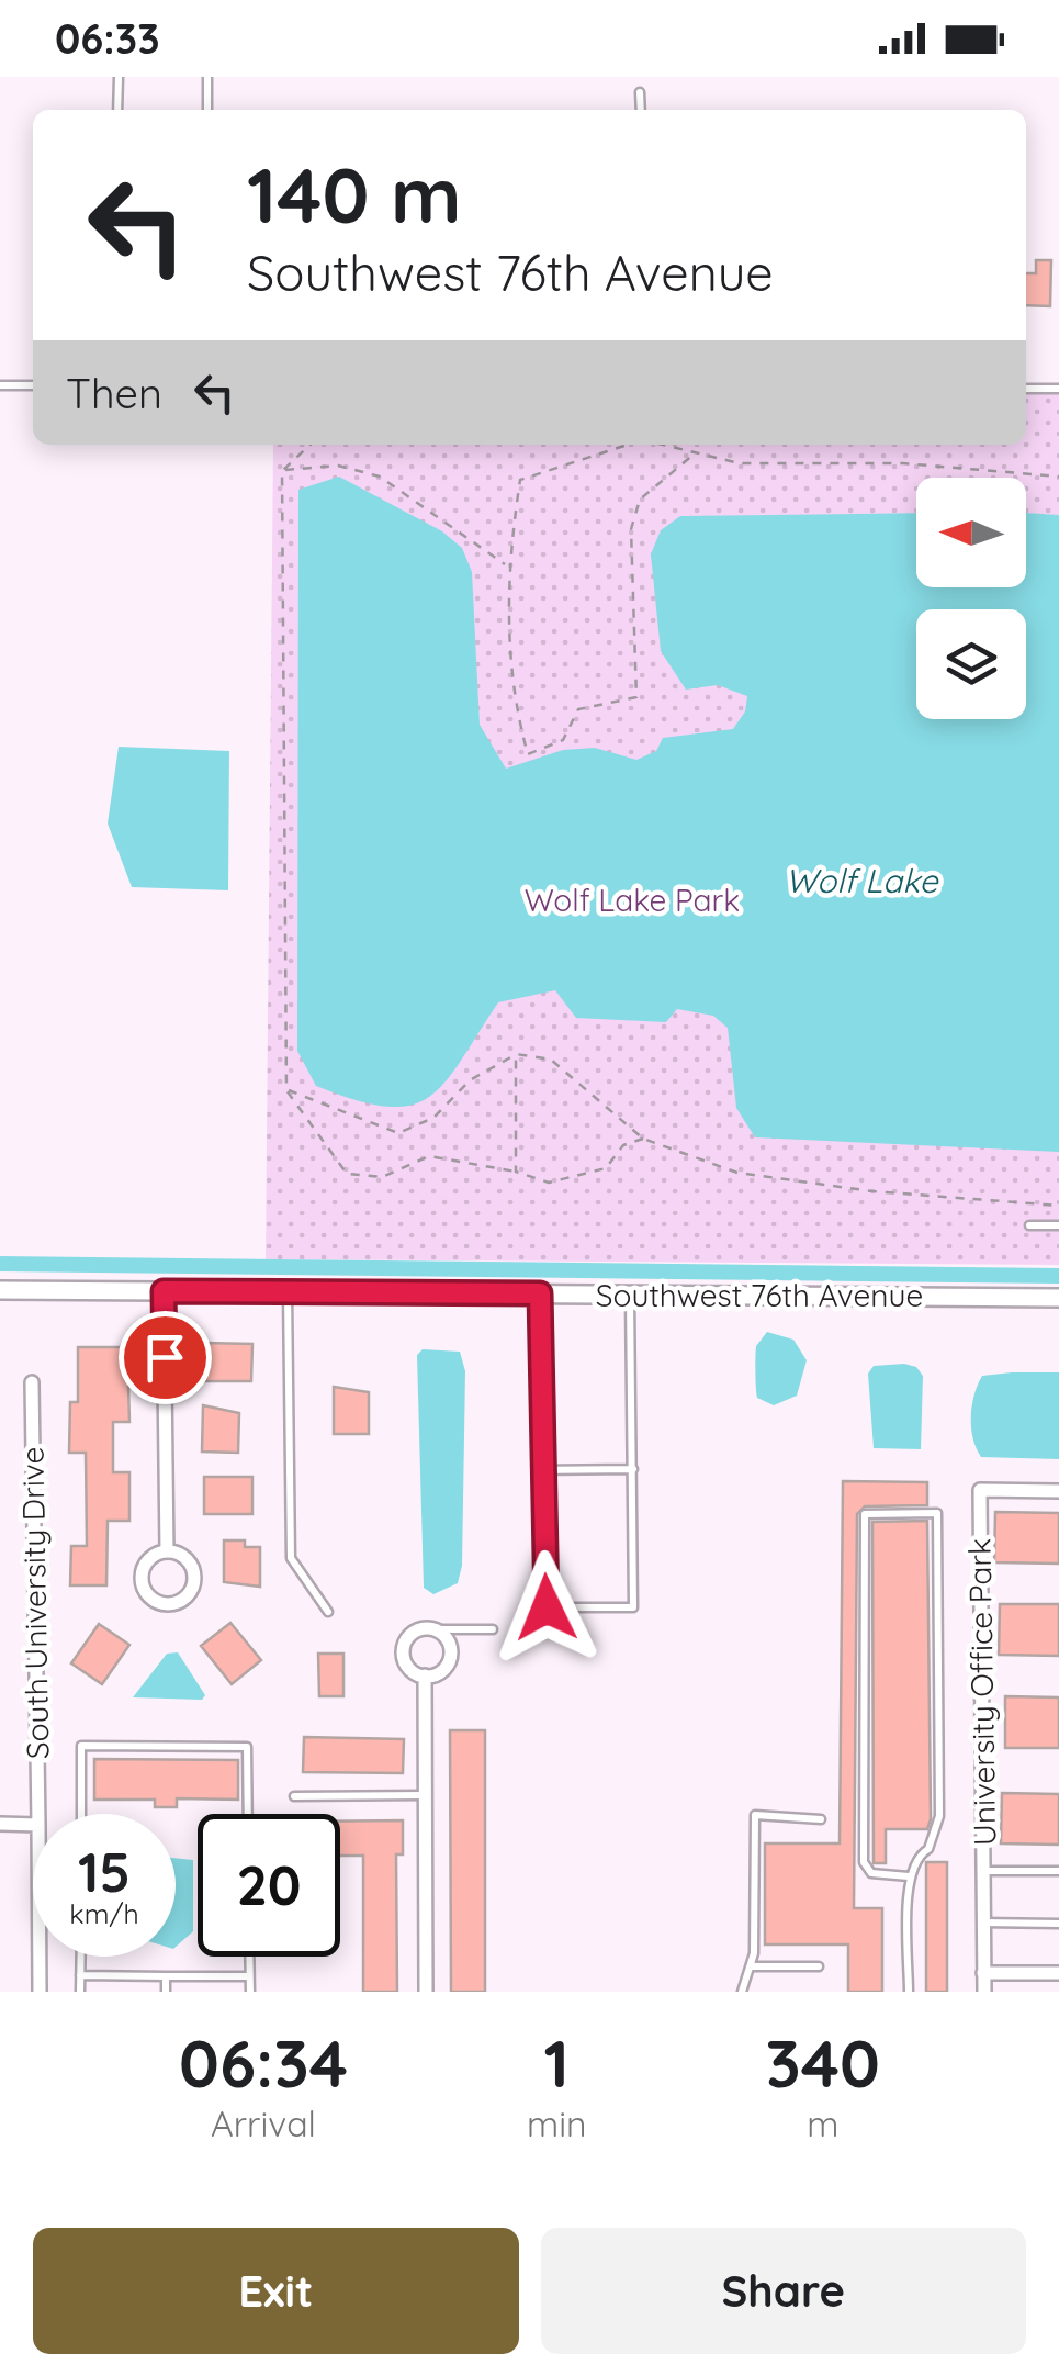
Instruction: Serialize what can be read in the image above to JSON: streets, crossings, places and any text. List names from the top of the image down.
{
  "streets": {
    "street": ["Southwest 76th Avenue", "South University Drive", "University Office Park"]
  },
  "water": ["Wolf Lake"],
  "parks": ["Wolf Lake Park"],
  "north": "left",
  "page": {
    "status": "06:33",
    "turn": ["140 m", "Southwest 76th Avenue"],
    "then": "Then",
    "speed": "15 km/h",
    "limit": "20",
    "eta": [
      "06:34",
      "Arrival",
      "1",
      "min",
      "340",
      "m"
    ],
    "buttons": ["Exit", "Share"]
  }
}
